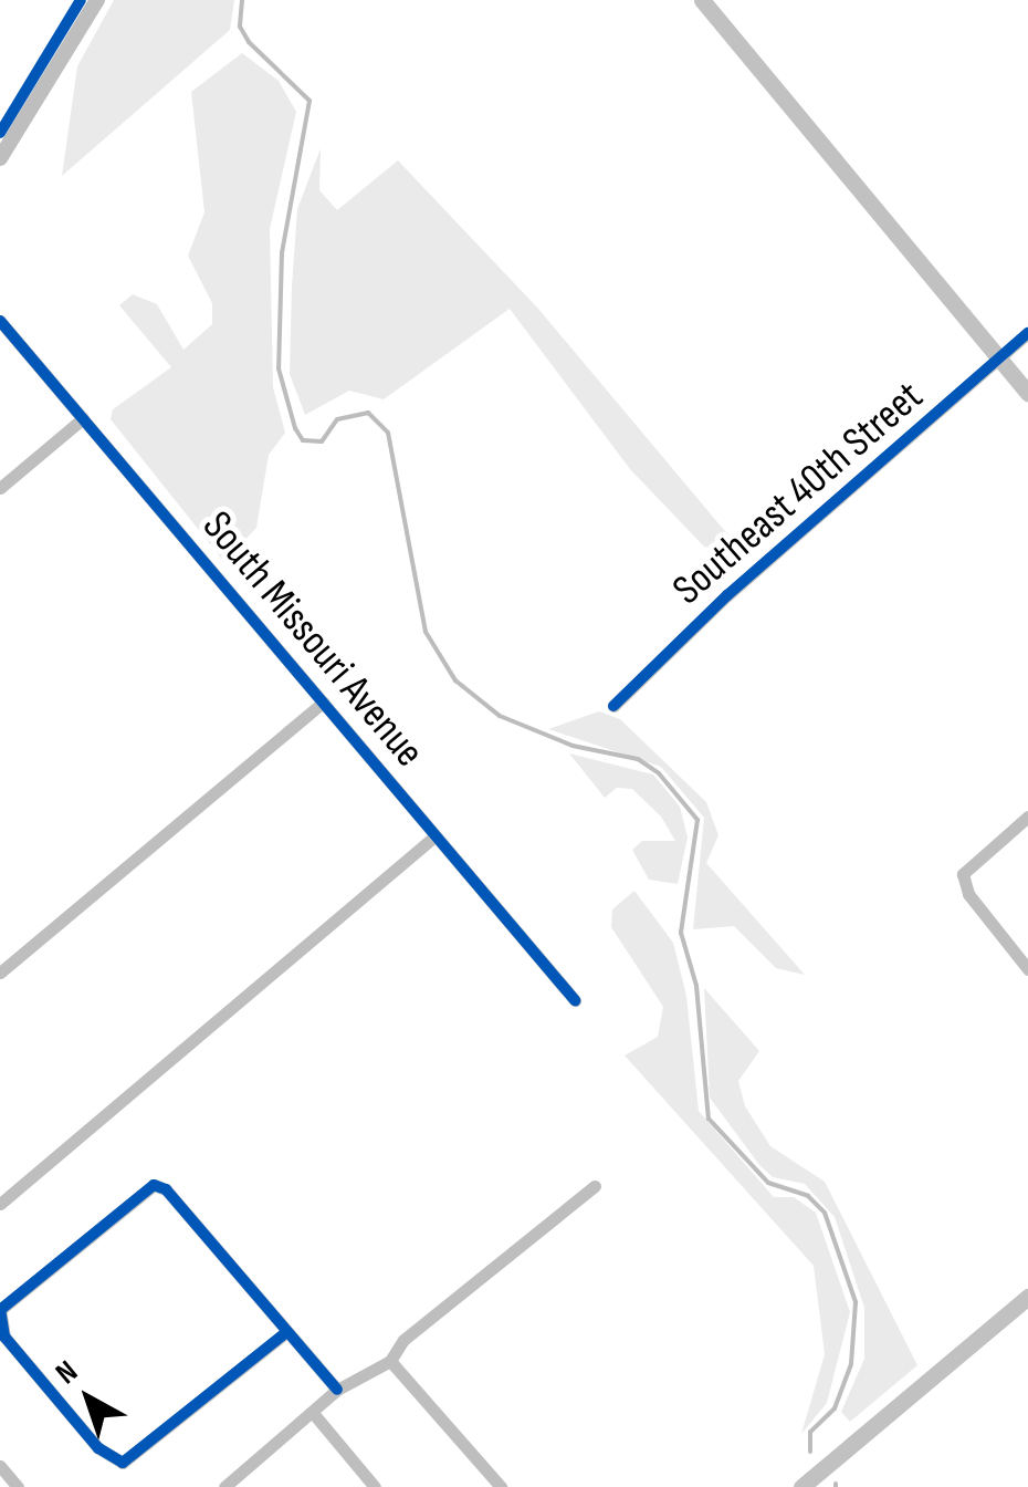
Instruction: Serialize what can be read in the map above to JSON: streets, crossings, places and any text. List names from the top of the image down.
{
  "streets": {
    "street": ["Southeast 40th Street", "South Missouri Avenue"]
  },
  "north": "top left"
}
